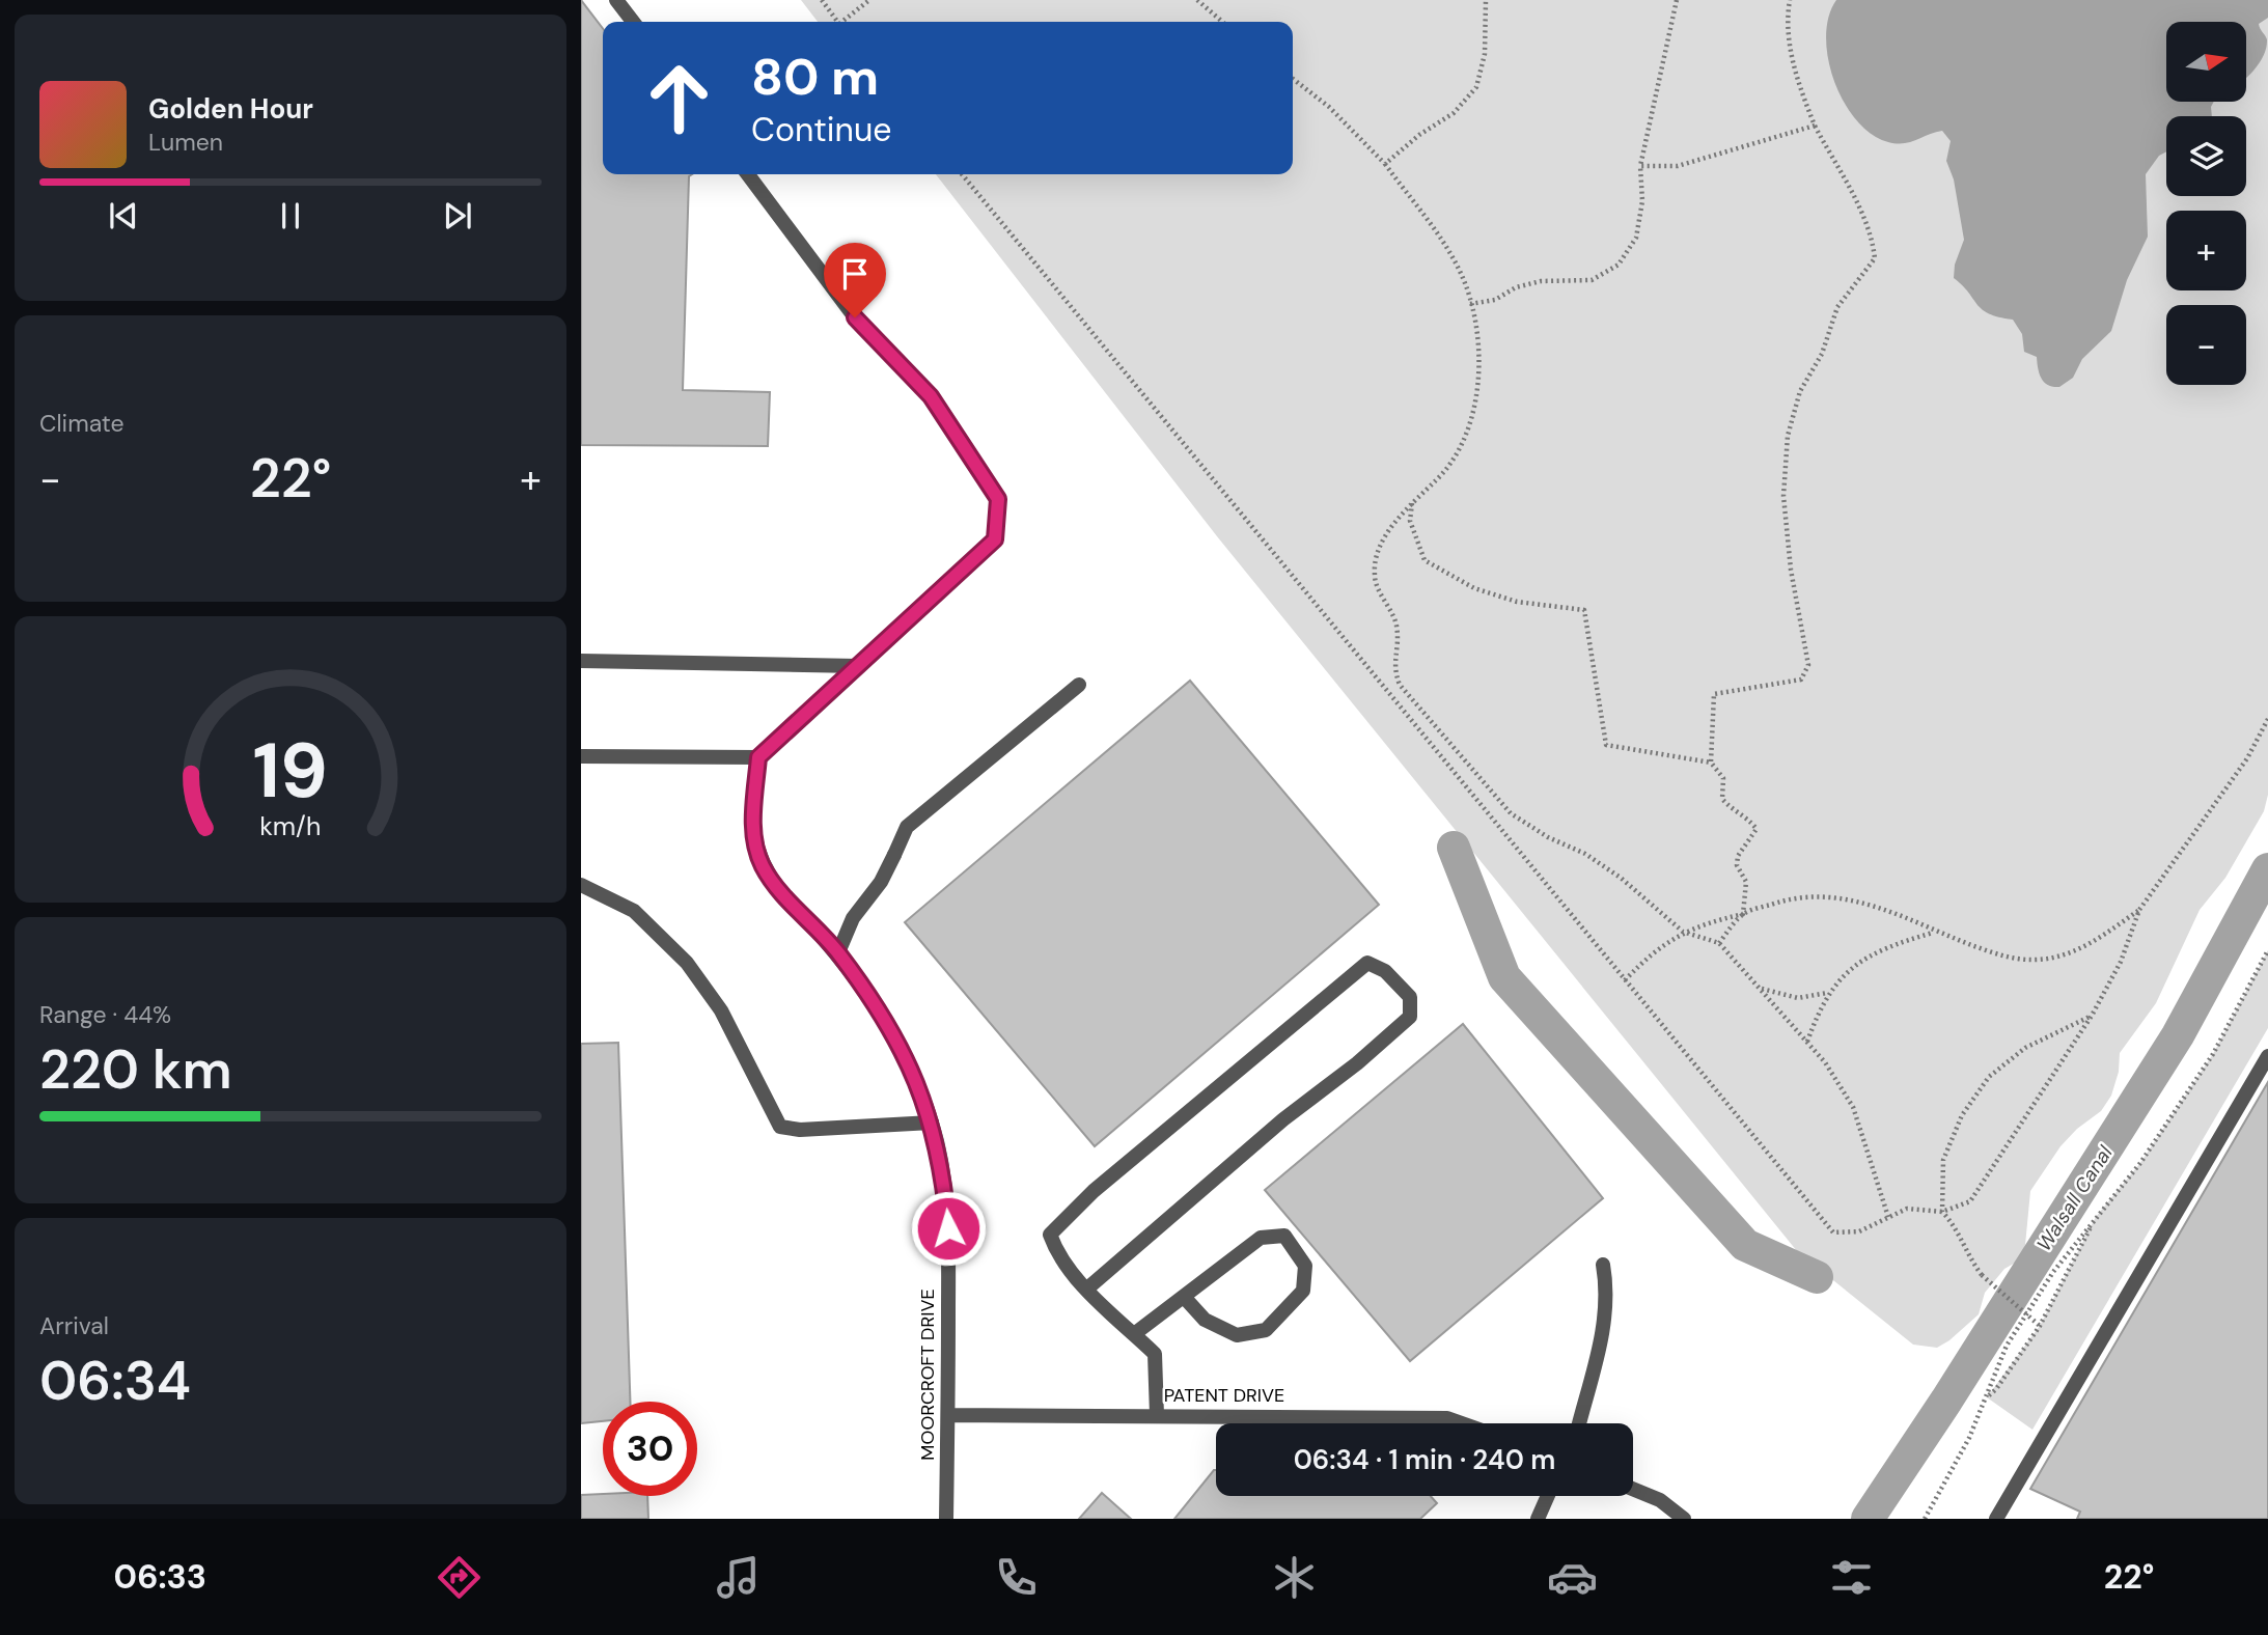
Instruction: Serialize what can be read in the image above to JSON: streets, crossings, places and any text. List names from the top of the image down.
{
  "streets": {
    "street": ["MOORCROFT DRIVE", "PATENT DRIVE"]
  },
  "crossings": [
    ["MOORCROFT DRIVE", "PATENT DRIVE"]
  ],
  "water": ["Walsall Canal"],
  "north": "right",
  "page": {
    "map_buttons": ["+", "−"],
    "turn": ["80 m", "Continue"],
    "song": ["Golden Hour", "Lumen"],
    "tile": [
      "Climate",
      ["Range · 44%", "220 km"],
      ["Arrival", "06:34"]
    ],
    "heat": ["−", "22°", "+"],
    "limit": "30",
    "trip": "06:34 · 1 min · 240 m",
    "tabs": ["06:33", "22°"],
    "gauge": ["19", "km/h"]
  }
}
